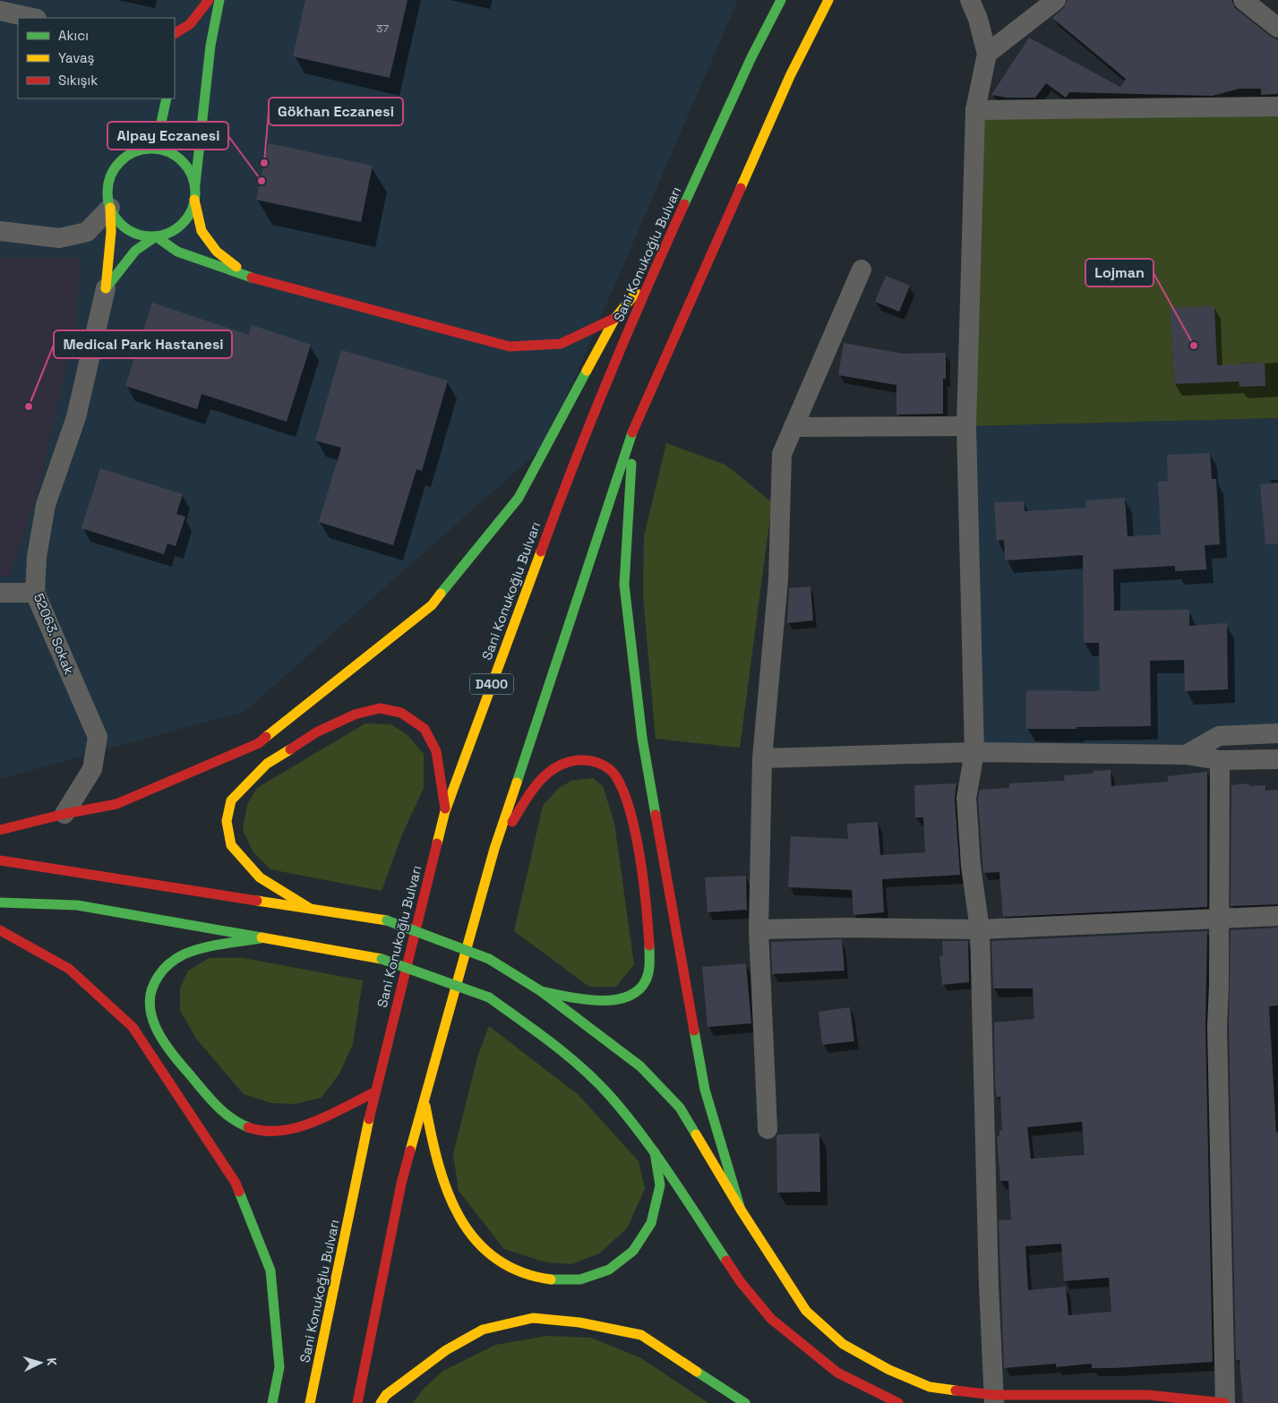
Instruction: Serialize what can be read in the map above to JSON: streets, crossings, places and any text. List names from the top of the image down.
{
  "streets": {
    "main road": ["Sani Konukoğlu Bulvarı", "D400"],
    "street": ["52063. Sokak"]
  },
  "places": [
    "Gökhan Eczanesi",
    "Alpay Eczanesi",
    "Lojman",
    "Medical Park Hastanesi"
  ],
  "house_numbers": ["37"],
  "legend": ["Akıcı", "Yavaş", "Sıkışık"],
  "north": "right"
}
